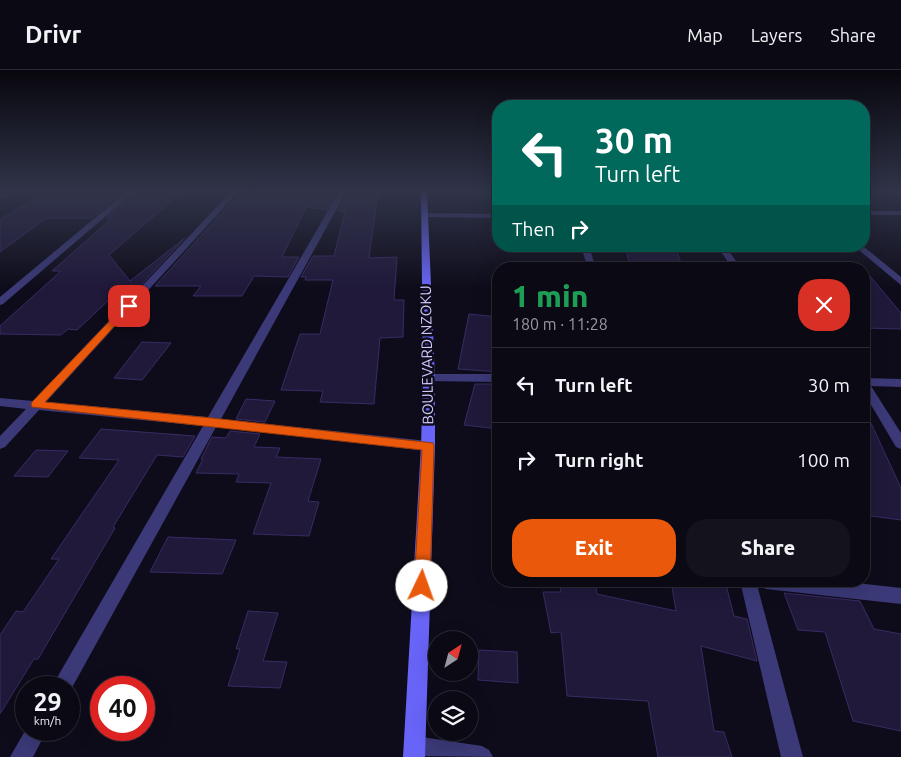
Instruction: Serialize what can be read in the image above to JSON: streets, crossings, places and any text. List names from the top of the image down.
{
  "streets": {
    "street": ["BOULEVARD NZOKU"]
  },
  "north": "top right",
  "page": {
    "header": "Drivr",
    "nav": ["Map", "Layers", "Share"],
    "turn": ["30 m", "Turn left"],
    "then": "Then",
    "heading": ["1 min", "180 m · 11:28"],
    "list": [
      {
        "name": "Turn left",
        "value": "30 m"
      },
      {
        "name": "Turn right",
        "value": "100 m"
      }
    ],
    "buttons": ["Exit", "Share"],
    "speed": "29 km/h",
    "limit": "40"
  }
}
